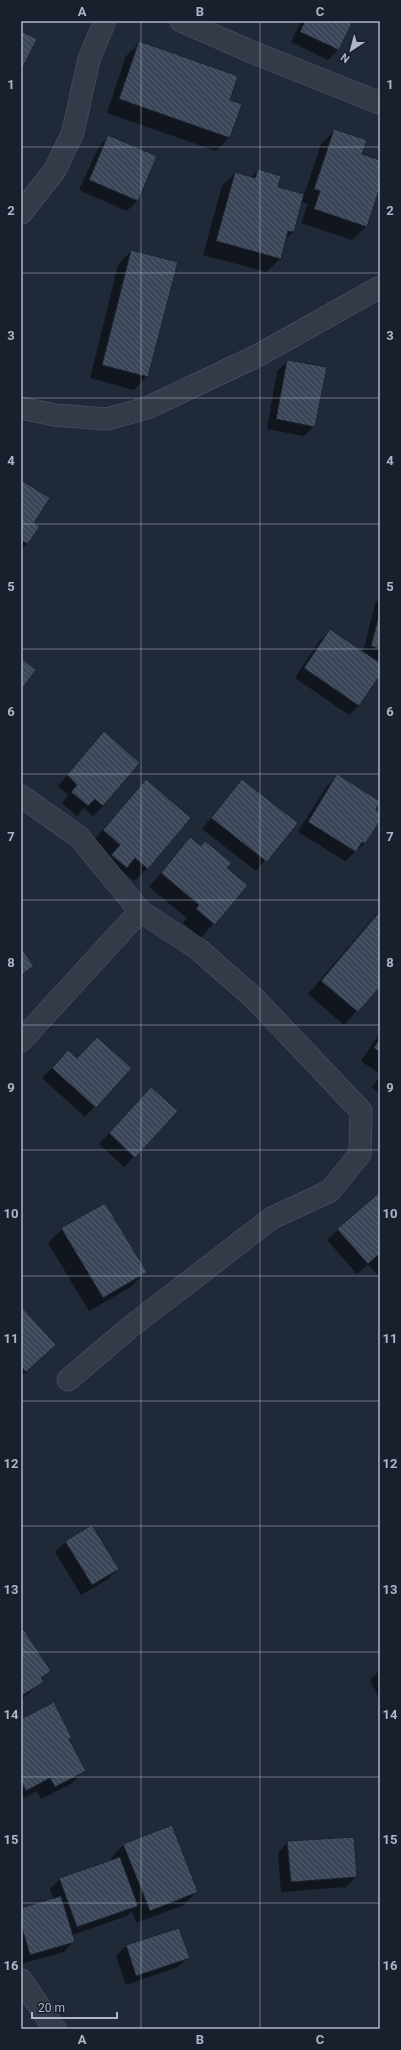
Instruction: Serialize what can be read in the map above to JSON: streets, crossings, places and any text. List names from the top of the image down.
{
  "scale_bar": "20 m",
  "north": "bottom left",
  "grid": {
    "columns": ["A", "B", "C"],
    "rows": [
      "1",
      "2",
      "3",
      "4",
      "5",
      "6",
      "7",
      "8",
      "9",
      "10",
      "11",
      "12",
      "13",
      "14",
      "15",
      "16"
    ]
  }
}
